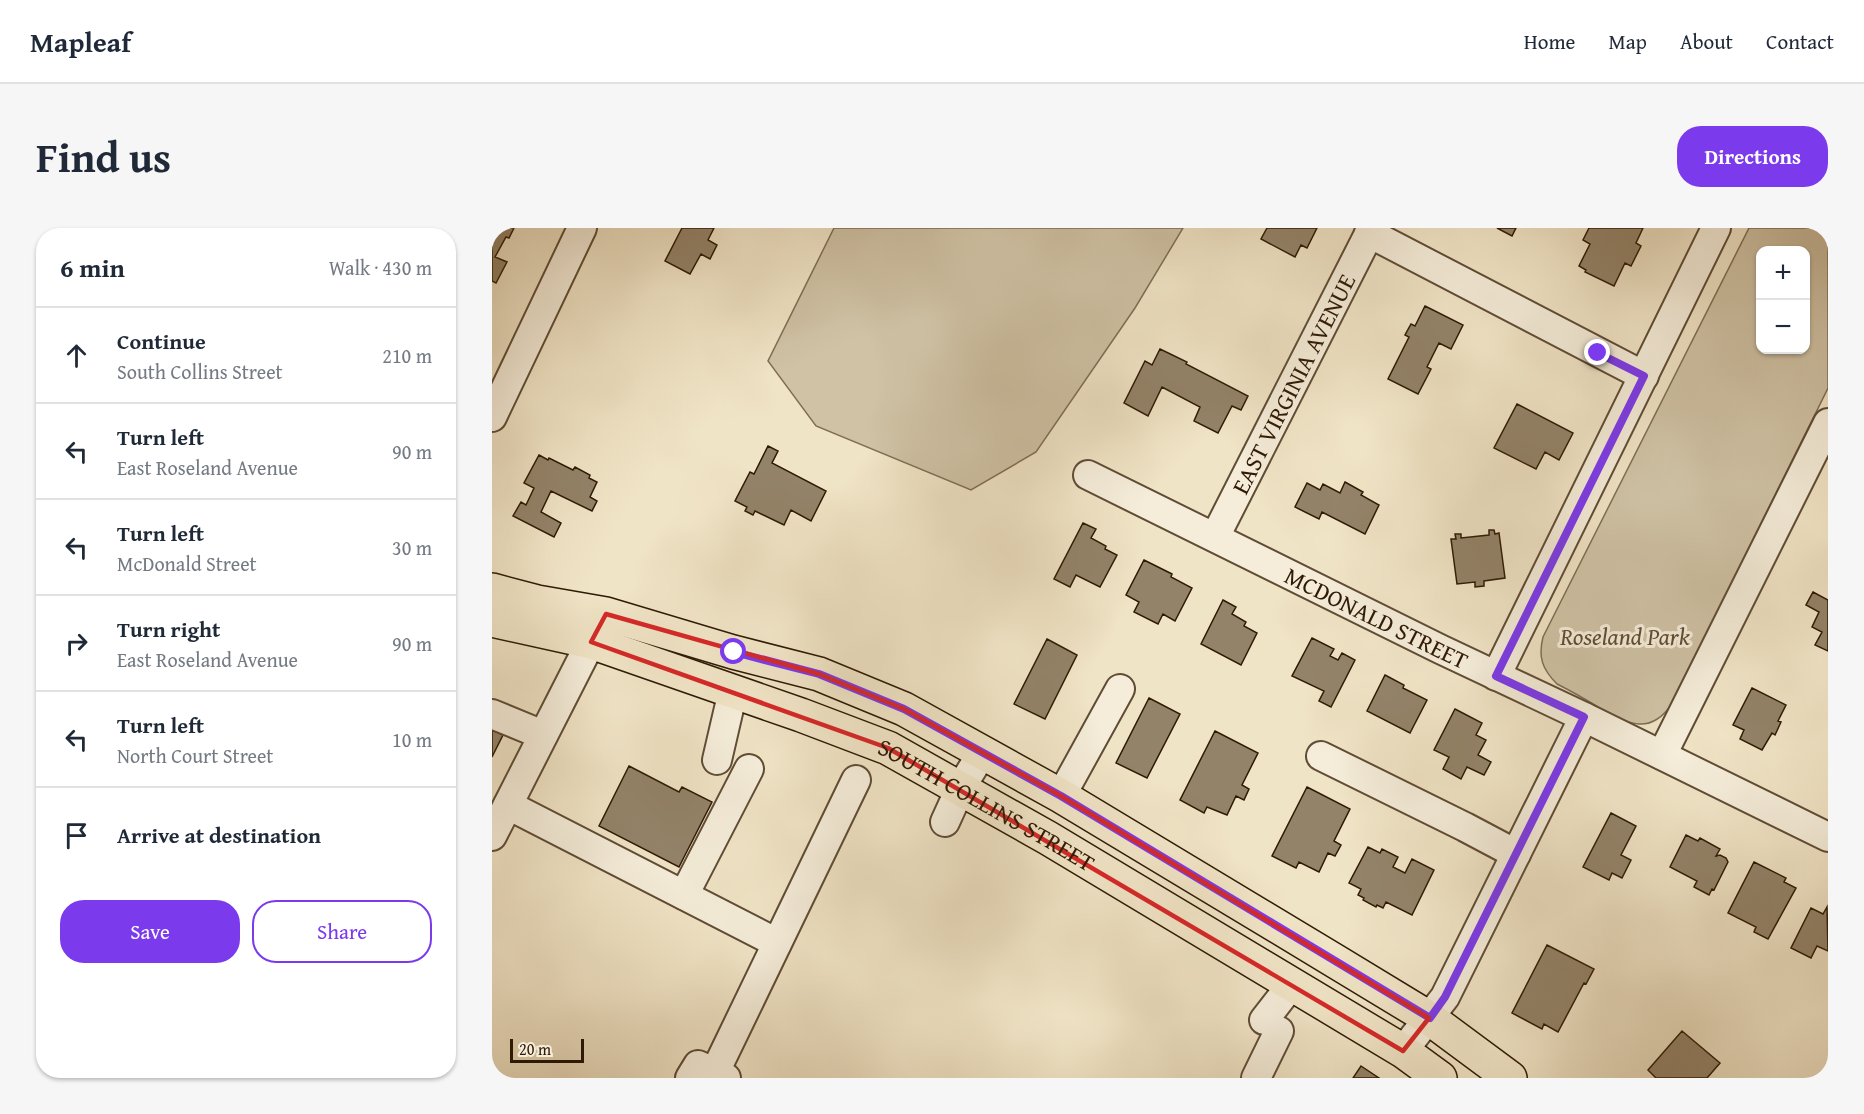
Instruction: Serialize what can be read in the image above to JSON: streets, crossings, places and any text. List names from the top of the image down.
{
  "streets": {
    "main road": ["SOUTH COLLINS STREET"],
    "street": ["EAST VIRGINIA AVENUE", "MCDONALD STREET"]
  },
  "crossings": [
    ["EAST VIRGINIA AVENUE", "MCDONALD STREET"]
  ],
  "parks": ["Roseland Park"],
  "scale_bar": "20 m",
  "page": {
    "header": "Mapleaf",
    "nav": [
      "Home",
      "Map",
      "About",
      "Contact"
    ],
    "title": "Find us",
    "buttons": [
      "Directions",
      ["Save", "Share"]
    ],
    "heading": ["6 min", "Walk · 430 m"],
    "map_buttons": ["+", "−"],
    "list": [
      ["Continue", "South Collins Street", "210 m"],
      ["Turn left", "East Roseland Avenue", "90 m"],
      ["Turn left", "McDonald Street", "30 m"],
      ["Turn right", "East Roseland Avenue", "90 m"],
      ["Turn left", "North Court Street", "10 m"],
      "Arrive at destination"
    ],
    "scale": "20 m"
  }
}
